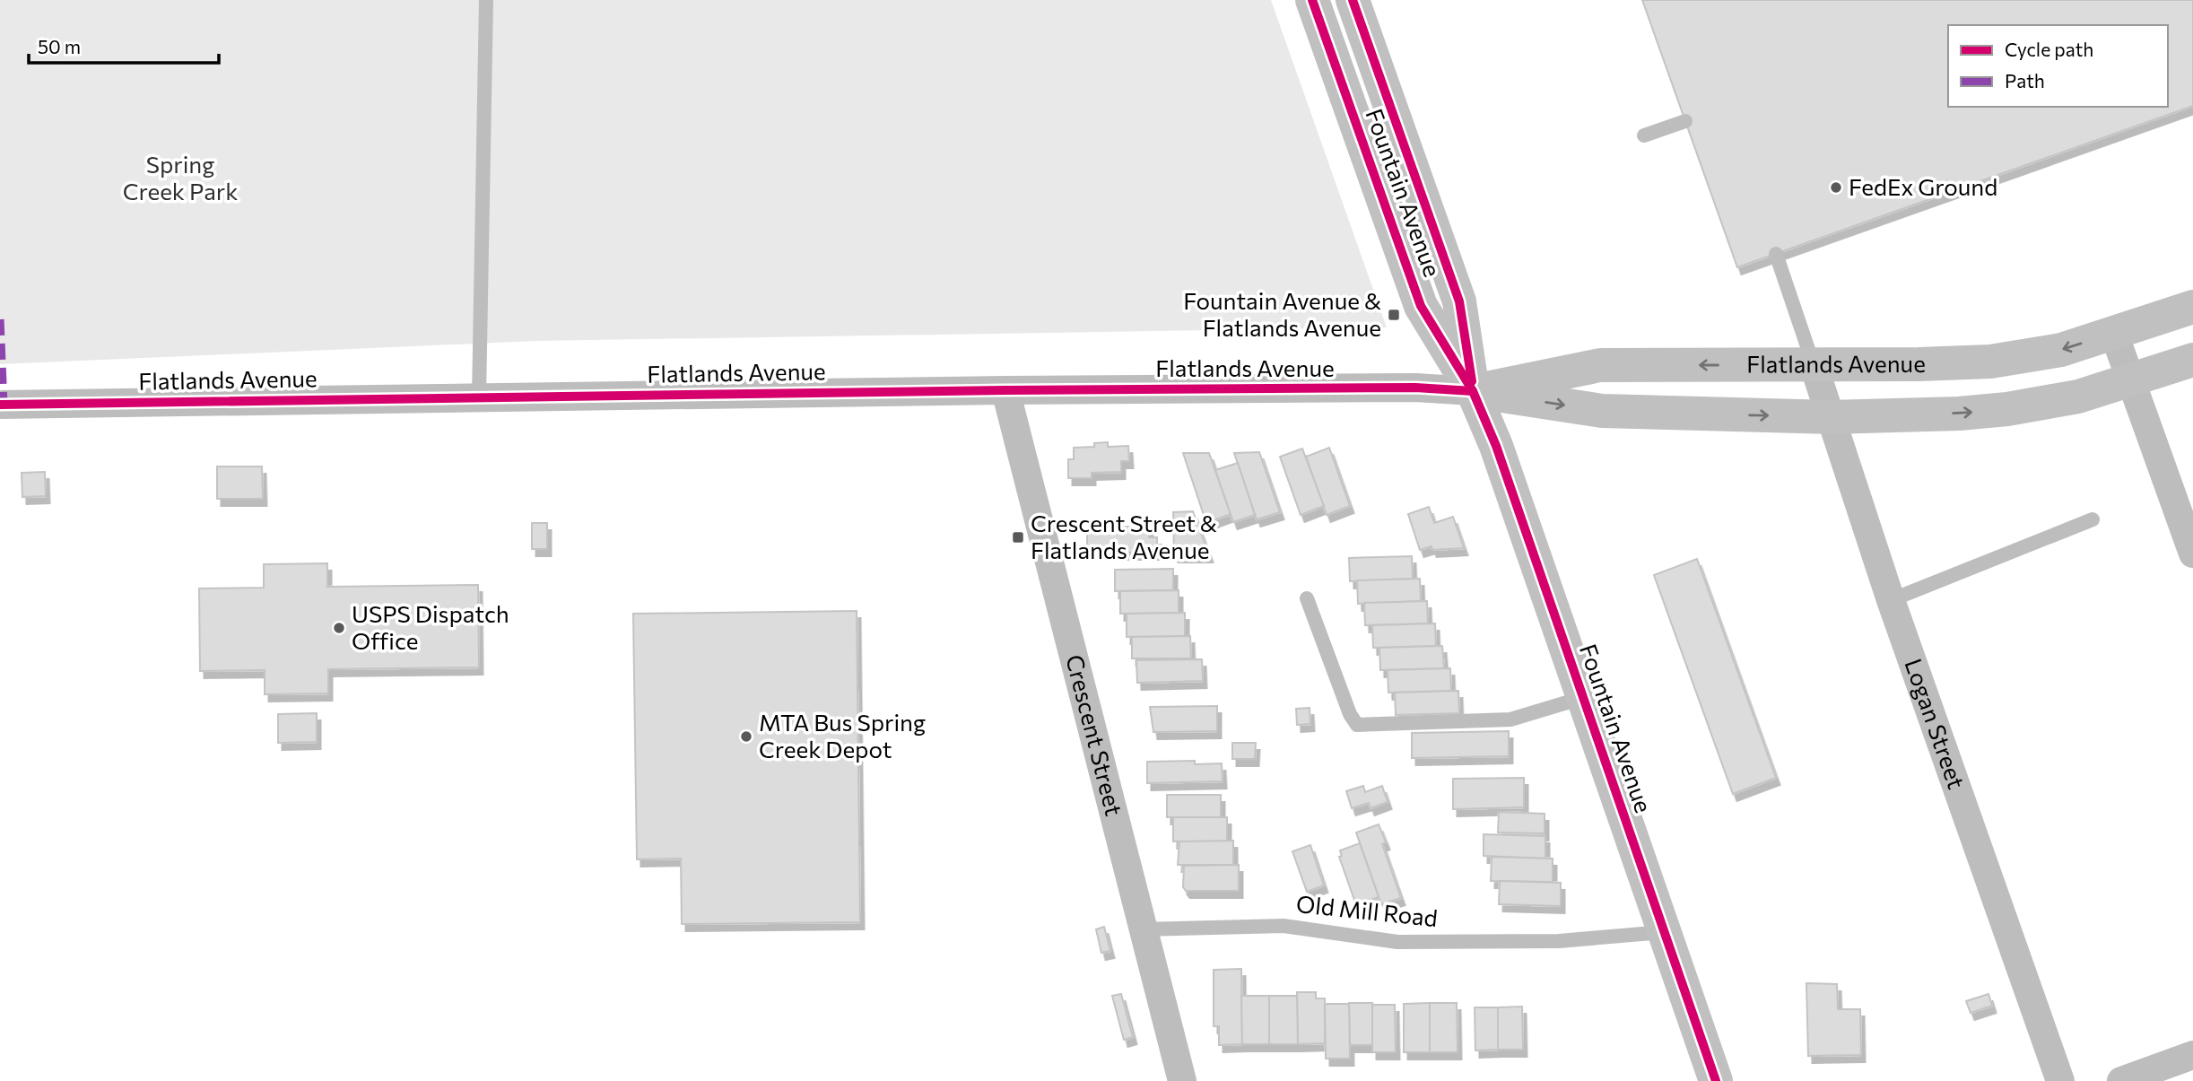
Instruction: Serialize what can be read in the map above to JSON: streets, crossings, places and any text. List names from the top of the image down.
{
  "streets": {
    "main road": ["Fountain Avenue", "Flatlands Avenue"],
    "street": ["Logan Street", "Crescent Street"],
    "lane": ["Old Mill Road"]
  },
  "crossings": [
    ["Fountain Avenue", "Flatlands Avenue"],
    ["Fountain Avenue", "Old Mill Road"],
    ["Flatlands Avenue", "Logan Street"],
    ["Flatlands Avenue", "Crescent Street"],
    ["Crescent Street", "Old Mill Road"]
  ],
  "parks": ["Spring Creek Park"],
  "places": {
    "other": ["FedEx Ground", "USPS Dispatch Office", "MTA Bus Spring Creek Depot"],
    "transit": ["Fountain Avenue & Flatlands Avenue", "Crescent Street & Flatlands Avenue"]
  },
  "legend": ["Cycle path", "Path"],
  "scale_bar": "50 m"
}
